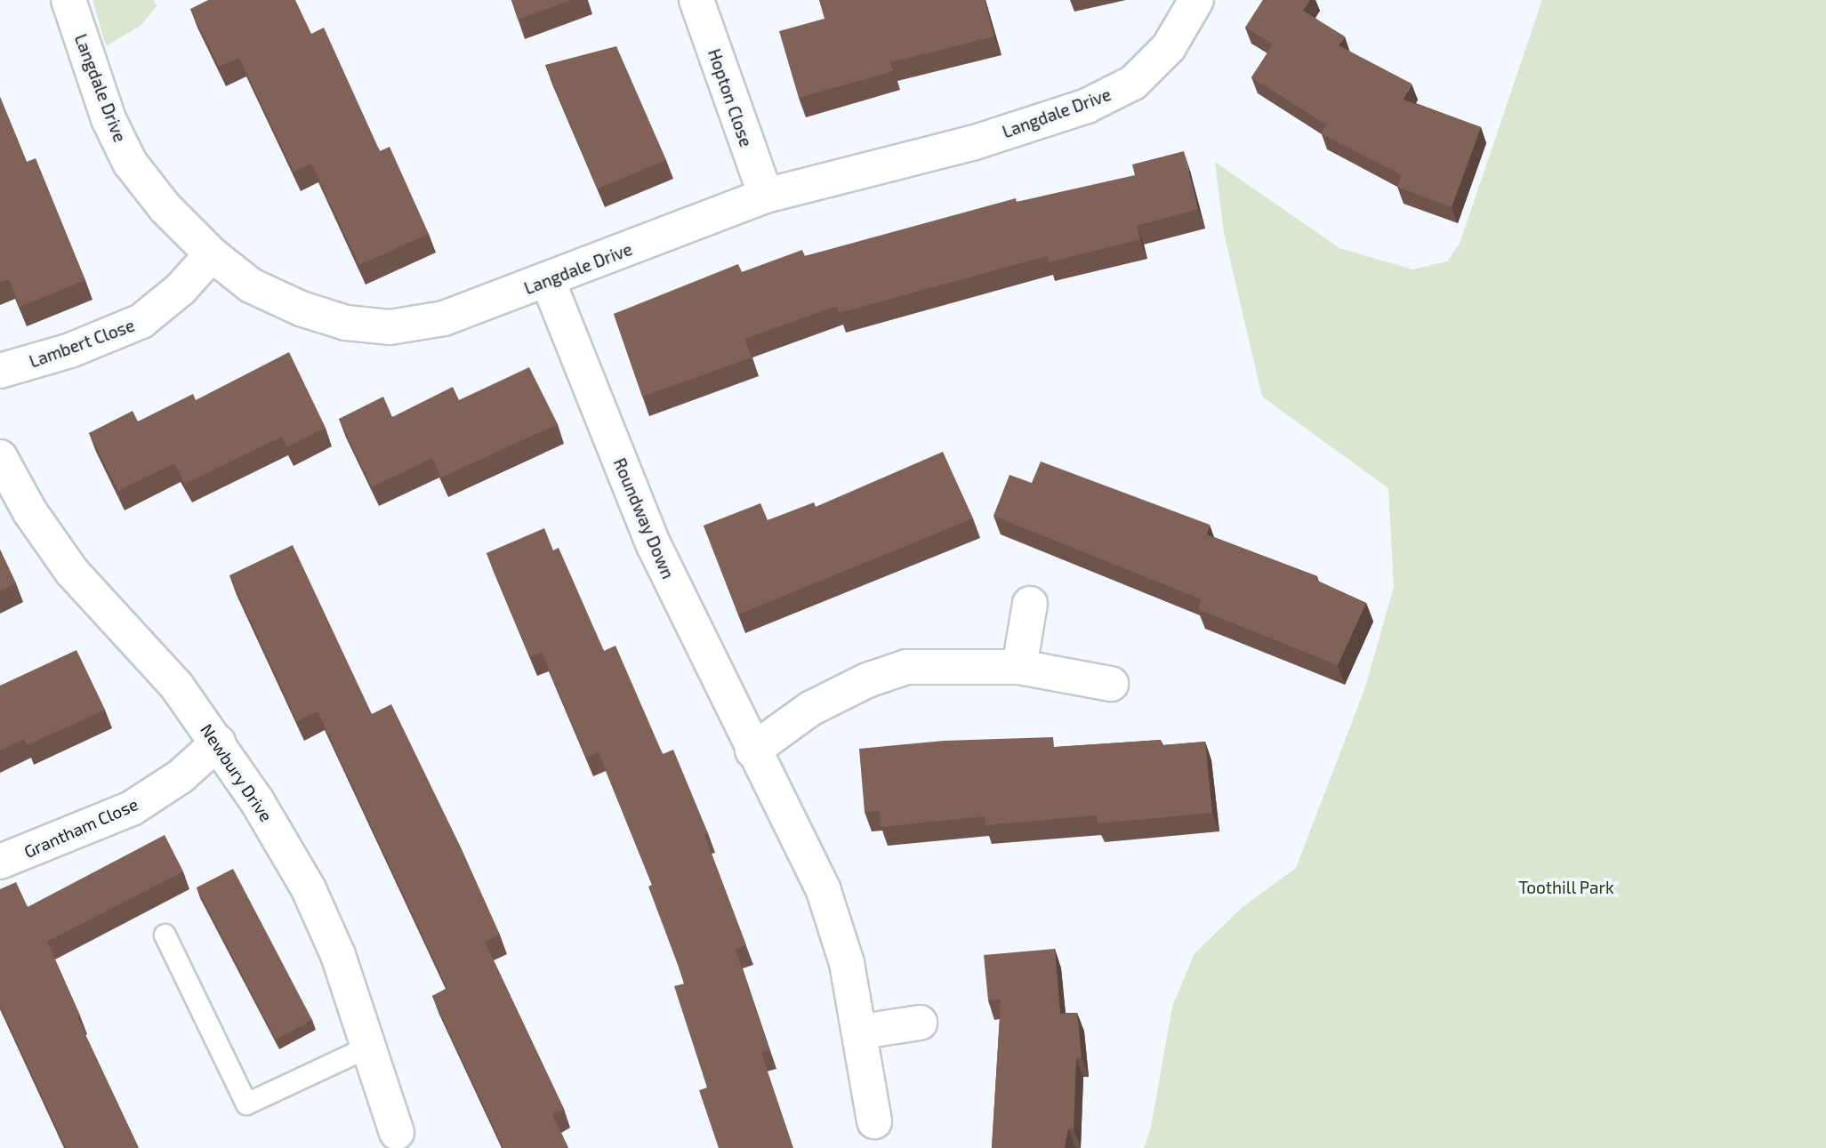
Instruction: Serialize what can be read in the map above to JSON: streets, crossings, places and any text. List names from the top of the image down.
{
  "streets": {
    "street": [
      "Langdale Drive",
      "Hopton Close",
      "Lambert Close",
      "Roundway Down",
      "Newbury Drive",
      "Grantham Close"
    ]
  },
  "crossings": [
    ["Langdale Drive", "Hopton Close"],
    ["Langdale Drive", "Lambert Close"],
    ["Langdale Drive", "Roundway Down"],
    ["Newbury Drive", "Grantham Close"]
  ],
  "parks": ["Toothill Park"]
}
